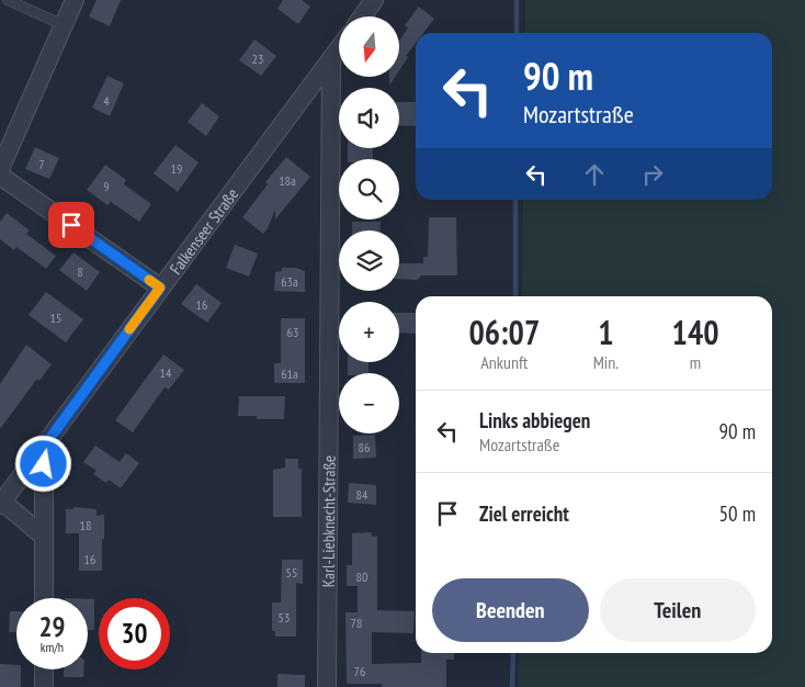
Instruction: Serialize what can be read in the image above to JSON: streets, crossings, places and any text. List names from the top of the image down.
{
  "streets": {
    "street": ["Falkenseer Straße", "Karl-Liebknecht-Straße"]
  },
  "crossings": [
    ["Falkenseer Straße", "Karl-Liebknecht-Straße"]
  ],
  "house_numbers": [
    "23",
    "4",
    "7",
    "19",
    "18a",
    "9",
    "8",
    "63a",
    "16",
    "15",
    "63",
    "14",
    "61a",
    "86",
    "84",
    "18",
    "16",
    "55",
    "80",
    "53",
    "78",
    "76"
  ],
  "north": "bottom",
  "page": {
    "map_buttons": ["+", "−"],
    "turn": ["90 m", "Mozartstraße"],
    "eta": [
      "06:07",
      "Ankunft",
      "1",
      "Min.",
      "140",
      "m"
    ],
    "list": [
      {
        "name": "Links abbiegen",
        "note": "Mozartstraße",
        "value": "90 m"
      },
      {
        "name": "Ziel erreicht",
        "value": "50 m"
      }
    ],
    "buttons": ["Beenden", "Teilen"],
    "speed": "29 km/h",
    "limit": "30"
  }
}
